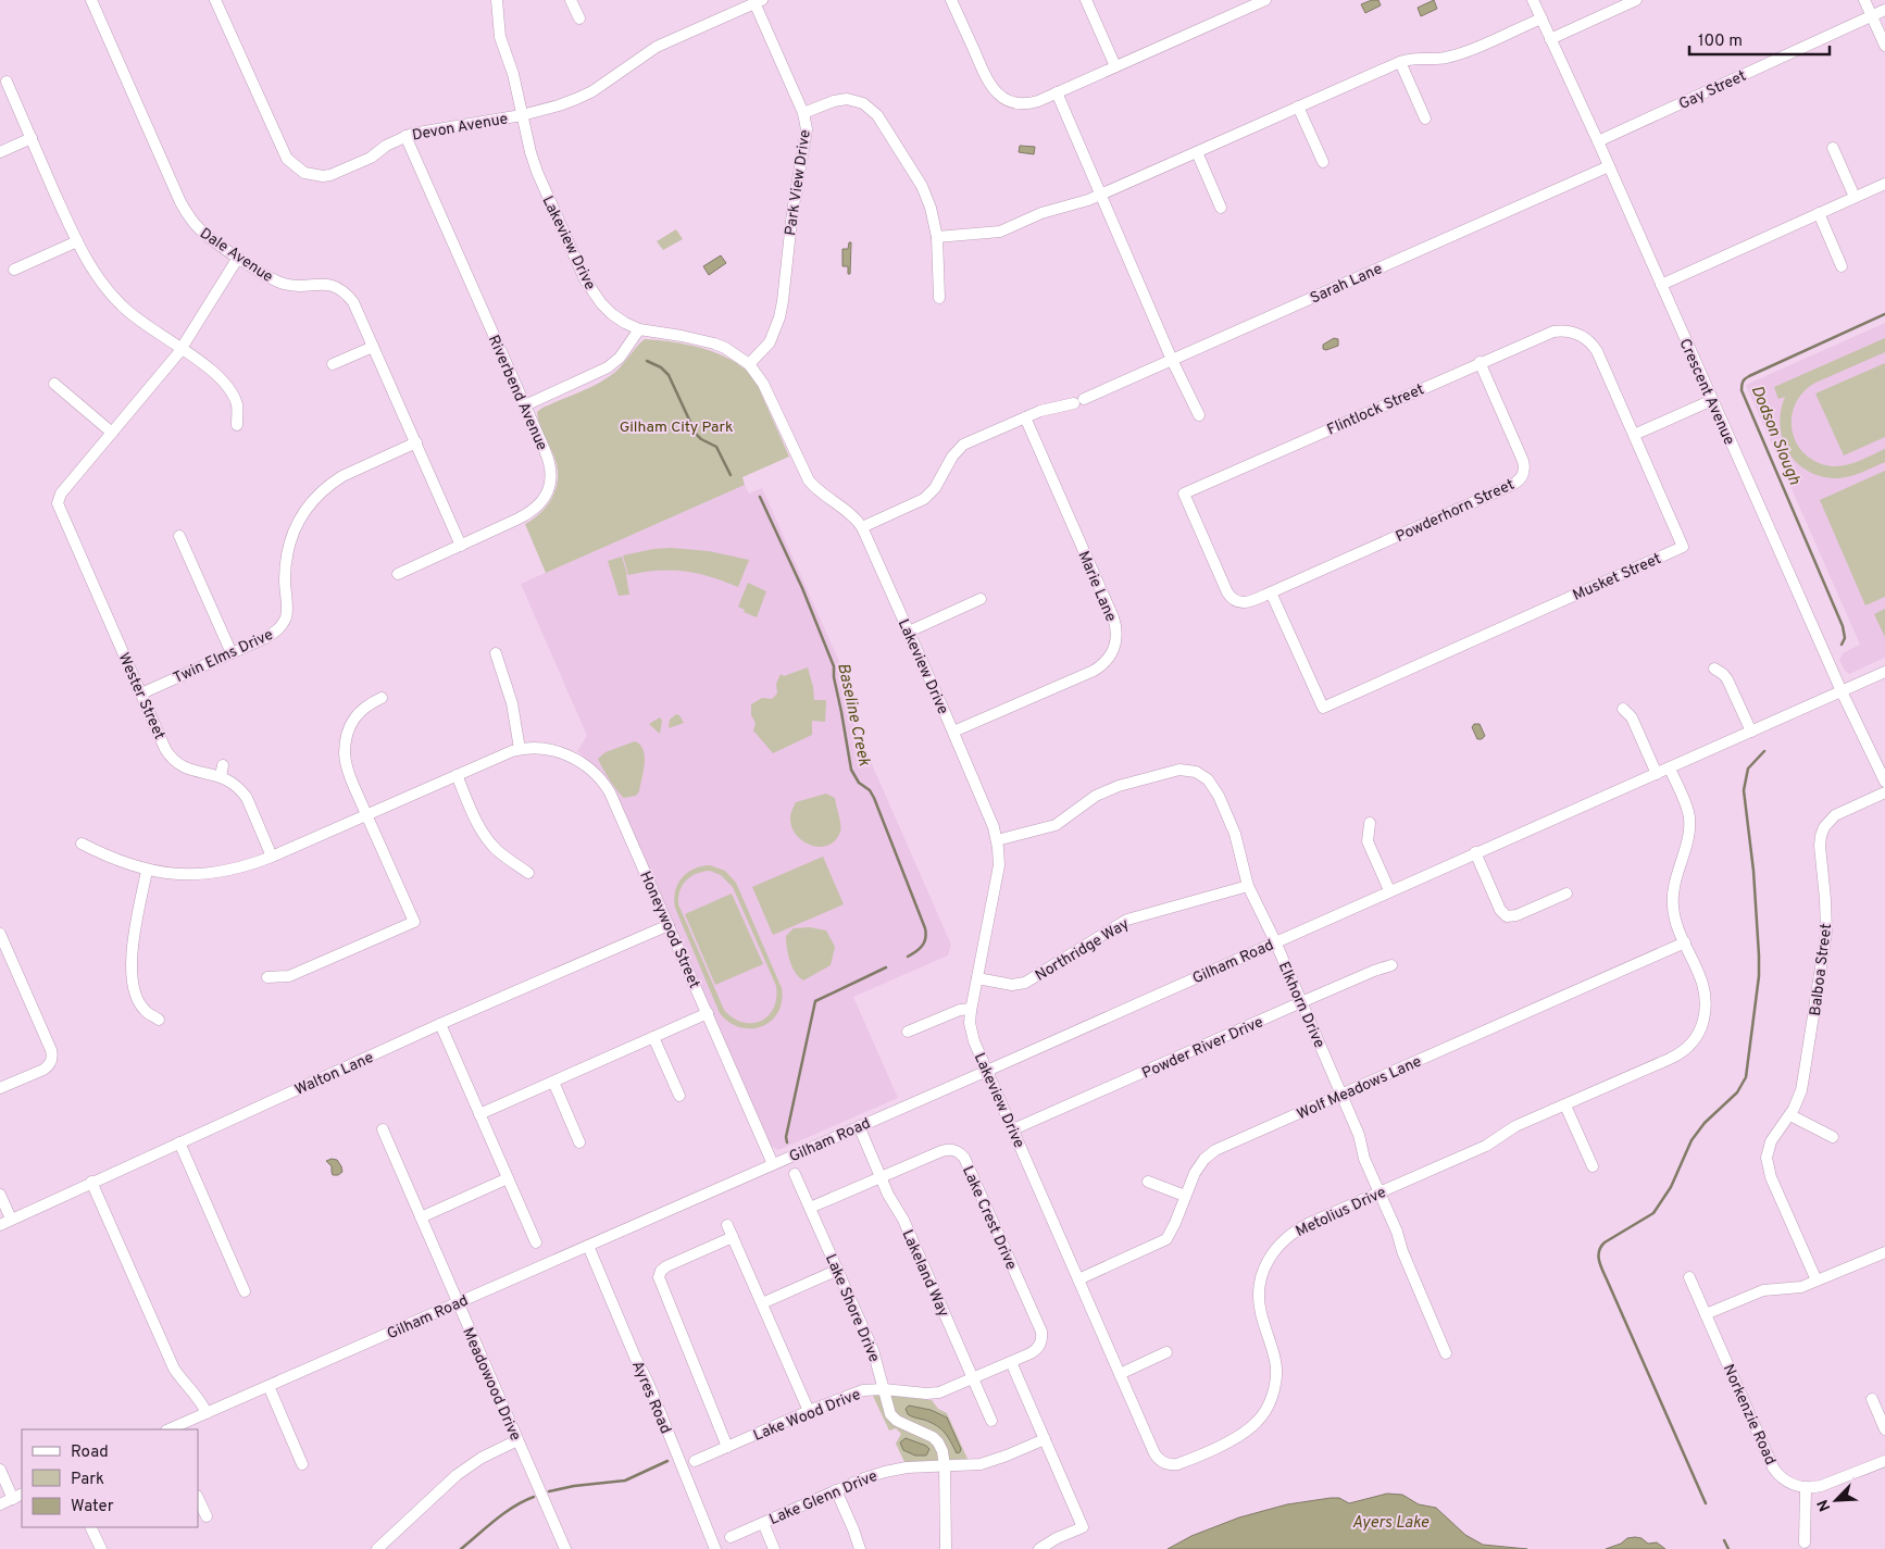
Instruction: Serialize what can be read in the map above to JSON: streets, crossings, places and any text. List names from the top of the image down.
{
  "streets": {
    "street": [
      "Gay Street",
      "Devon Avenue",
      "Park View Drive",
      "Lakeview Drive",
      "Dale Avenue",
      "Sarah Lane",
      "Crescent Avenue",
      "Riverbend Avenue",
      "Flintlock Street",
      "Powderhorn Street",
      "Musket Street",
      "Marie Lane",
      "Twin Elms Drive",
      "Wester Street",
      "Honeywood Street",
      "Northridge Way",
      "Gilham Road",
      "Balboa Street",
      "Elkhorn Drive",
      "Powder River Drive",
      "Walton Lane",
      "Wolf Meadows Lane",
      "Metolius Drive",
      "Lake Crest Drive",
      "Lakeland Way",
      "Lake Shore Drive",
      "Meadowood Drive",
      "Ayres Road",
      "Lake Wood Drive",
      "Norkenzie Road",
      "Lake Glenn Drive"
    ]
  },
  "crossings": [
    ["Gay Street", "Crescent Avenue"],
    ["Devon Avenue", "Park View Drive"],
    ["Devon Avenue", "Lakeview Drive"],
    ["Devon Avenue", "Riverbend Avenue"],
    ["Park View Drive", "Lakeview Drive"],
    ["Lakeview Drive", "Sarah Lane"],
    ["Lakeview Drive", "Marie Lane"],
    ["Lakeview Drive", "Northridge Way"],
    ["Lakeview Drive", "Gilham Road"],
    ["Lakeview Drive", "Elkhorn Drive"],
    ["Lakeview Drive", "Powder River Drive"],
    ["Lakeview Drive", "Wolf Meadows Lane"],
    ["Lakeview Drive", "Metolius Drive"],
    ["Dale Avenue", "Riverbend Avenue"],
    ["Dale Avenue", "Twin Elms Drive"],
    ["Sarah Lane", "Crescent Avenue"],
    ["Sarah Lane", "Marie Lane"],
    ["Crescent Avenue", "Gilham Road"],
    ["Flintlock Street", "Powderhorn Street"],
    ["Flintlock Street", "Musket Street"],
    ["Powderhorn Street", "Musket Street"],
    ["Twin Elms Drive", "Wester Street"],
    ["Wester Street", "Honeywood Street"],
    ["Honeywood Street", "Gilham Road"],
    ["Honeywood Street", "Walton Lane"],
    ["Northridge Way", "Elkhorn Drive"],
    ["Gilham Road", "Elkhorn Drive"],
    ["Gilham Road", "Metolius Drive"],
    ["Gilham Road", "Lakeland Way"],
    ["Gilham Road", "Meadowood Drive"],
    ["Gilham Road", "Ayres Road"],
    ["Elkhorn Drive", "Powder River Drive"],
    ["Elkhorn Drive", "Wolf Meadows Lane"],
    ["Elkhorn Drive", "Metolius Drive"],
    ["Wolf Meadows Lane", "Metolius Drive"],
    ["Lake Crest Drive", "Lakeland Way"],
    ["Lake Crest Drive", "Lake Shore Drive"],
    ["Lake Crest Drive", "Lake Wood Drive"],
    ["Lakeland Way", "Lake Wood Drive"],
    ["Lake Shore Drive", "Lake Wood Drive"],
    ["Lake Shore Drive", "Lake Glenn Drive"]
  ],
  "water": ["Dodson Slough", "Baseline Creek", "Ayers Lake"],
  "parks": ["Gilham City Park"],
  "legend": ["Road", "Park", "Water"],
  "scale_bar": "100 m",
  "north": "bottom left"
}
